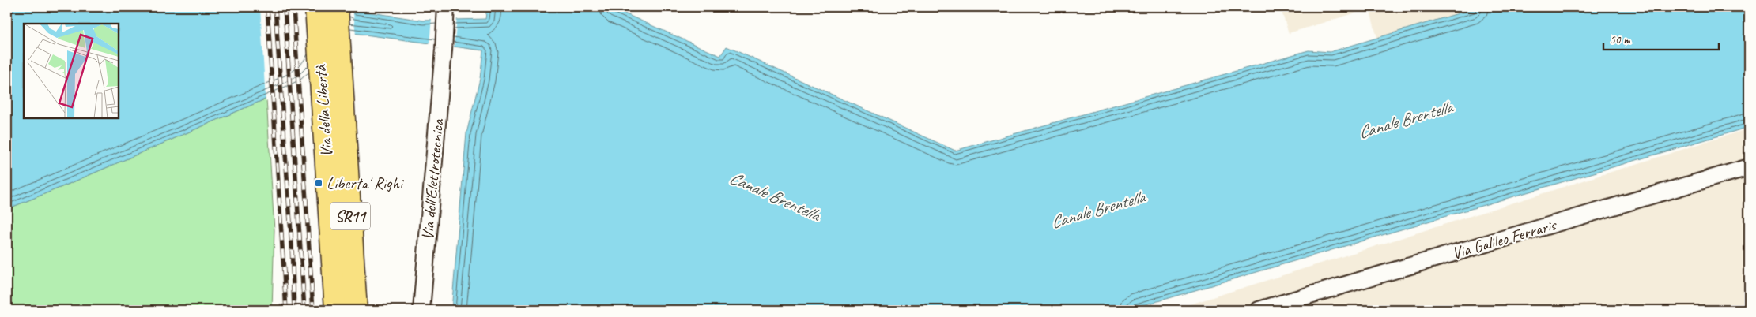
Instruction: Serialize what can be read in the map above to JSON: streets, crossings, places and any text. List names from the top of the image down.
{
  "streets": {
    "highway": ["Via della Libertà", "SR11"],
    "street": ["Via dell'Elettrotecnica", "Via Galileo Ferraris"]
  },
  "water": ["Canale Brentella"],
  "places": {
    "transit": ["Liberta' Righi"]
  },
  "scale_bar": "50 m"
}
